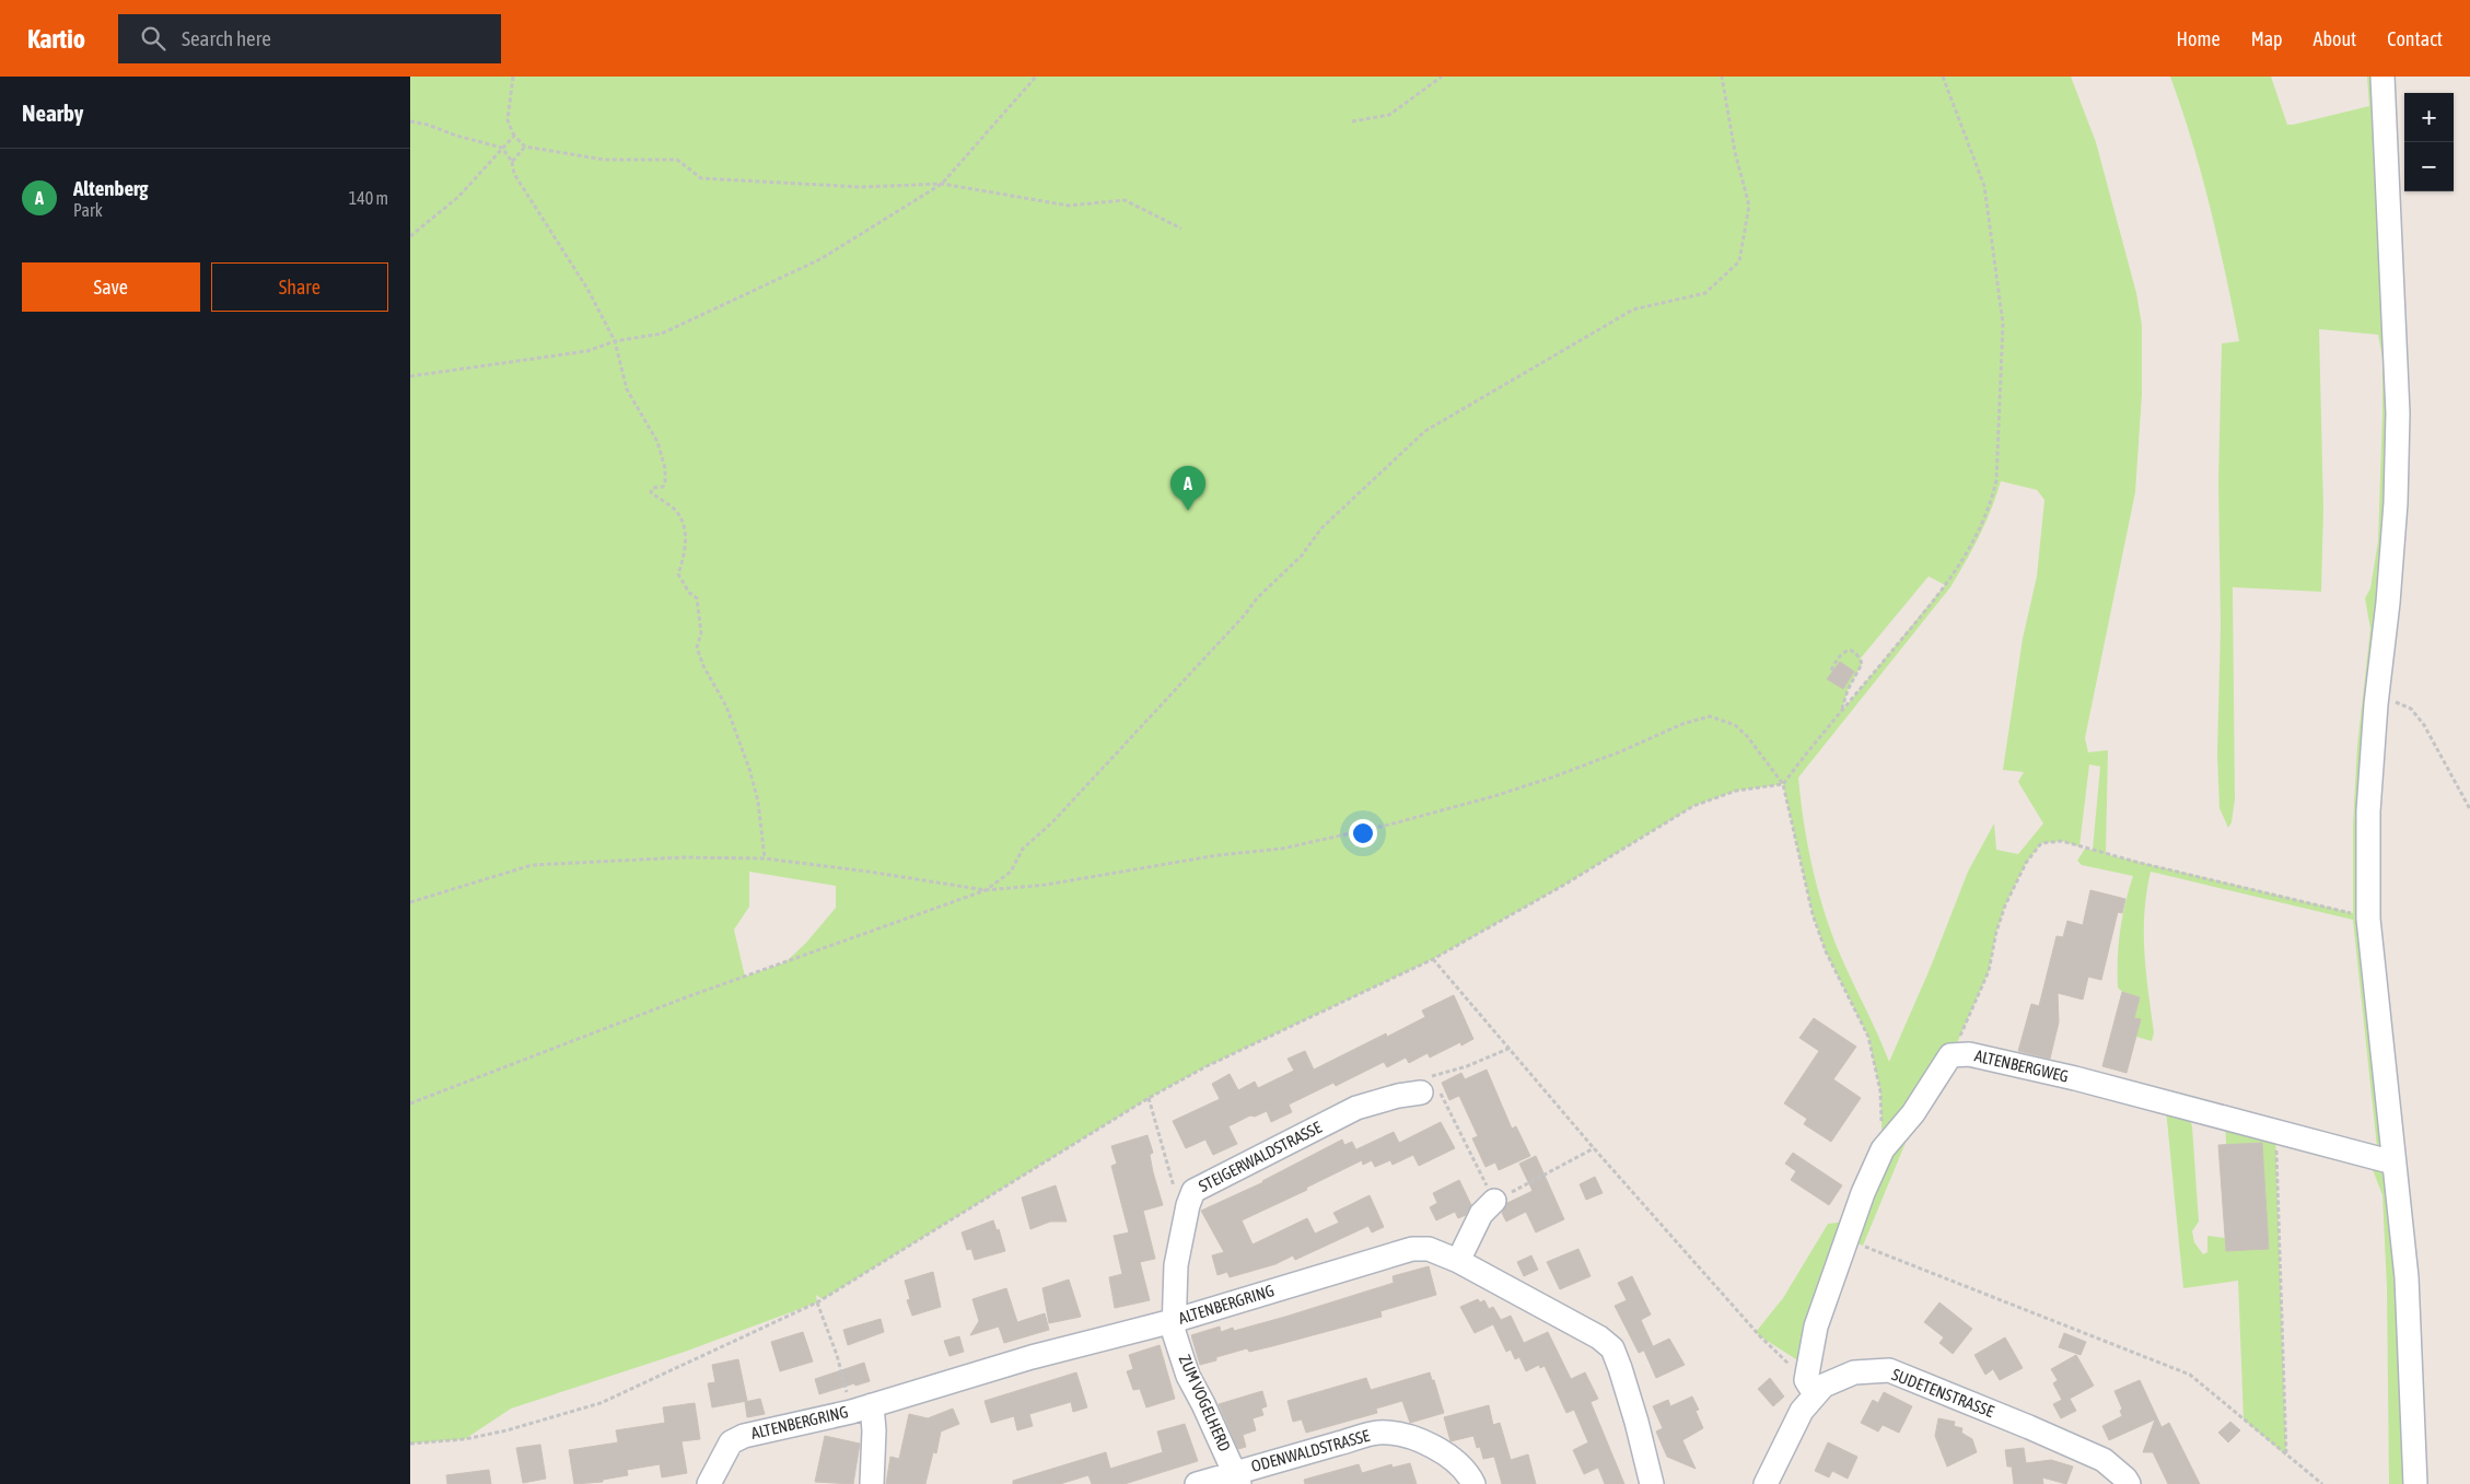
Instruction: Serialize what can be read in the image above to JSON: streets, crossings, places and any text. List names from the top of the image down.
{
  "streets": {
    "street": [
      "ALTENBERGWEG",
      "STEIGERWALDSTRASSE",
      "ALTENBERGRING",
      "SUDETENSTRASSE",
      "ZUM VOGELHERD",
      "ODENWALDSTRASSE"
    ]
  },
  "crossings": [
    ["ALTENBERGWEG", "SUDETENSTRASSE"],
    ["STEIGERWALDSTRASSE", "ALTENBERGRING"],
    ["STEIGERWALDSTRASSE", "ZUM VOGELHERD"],
    ["ALTENBERGRING", "ZUM VOGELHERD"],
    ["ZUM VOGELHERD", "ODENWALDSTRASSE"]
  ],
  "page": {
    "header": "Kartio",
    "search": "Search here",
    "nav": [
      "Home",
      "Map",
      "About",
      "Contact"
    ],
    "heading": "Nearby",
    "map_buttons": ["+", "−"],
    "list": [
      {
        "mark": "A",
        "name": "Altenberg",
        "note": "Park",
        "value": "140 m"
      }
    ],
    "buttons": ["Save", "Share"],
    "pins": "A"
  }
}
